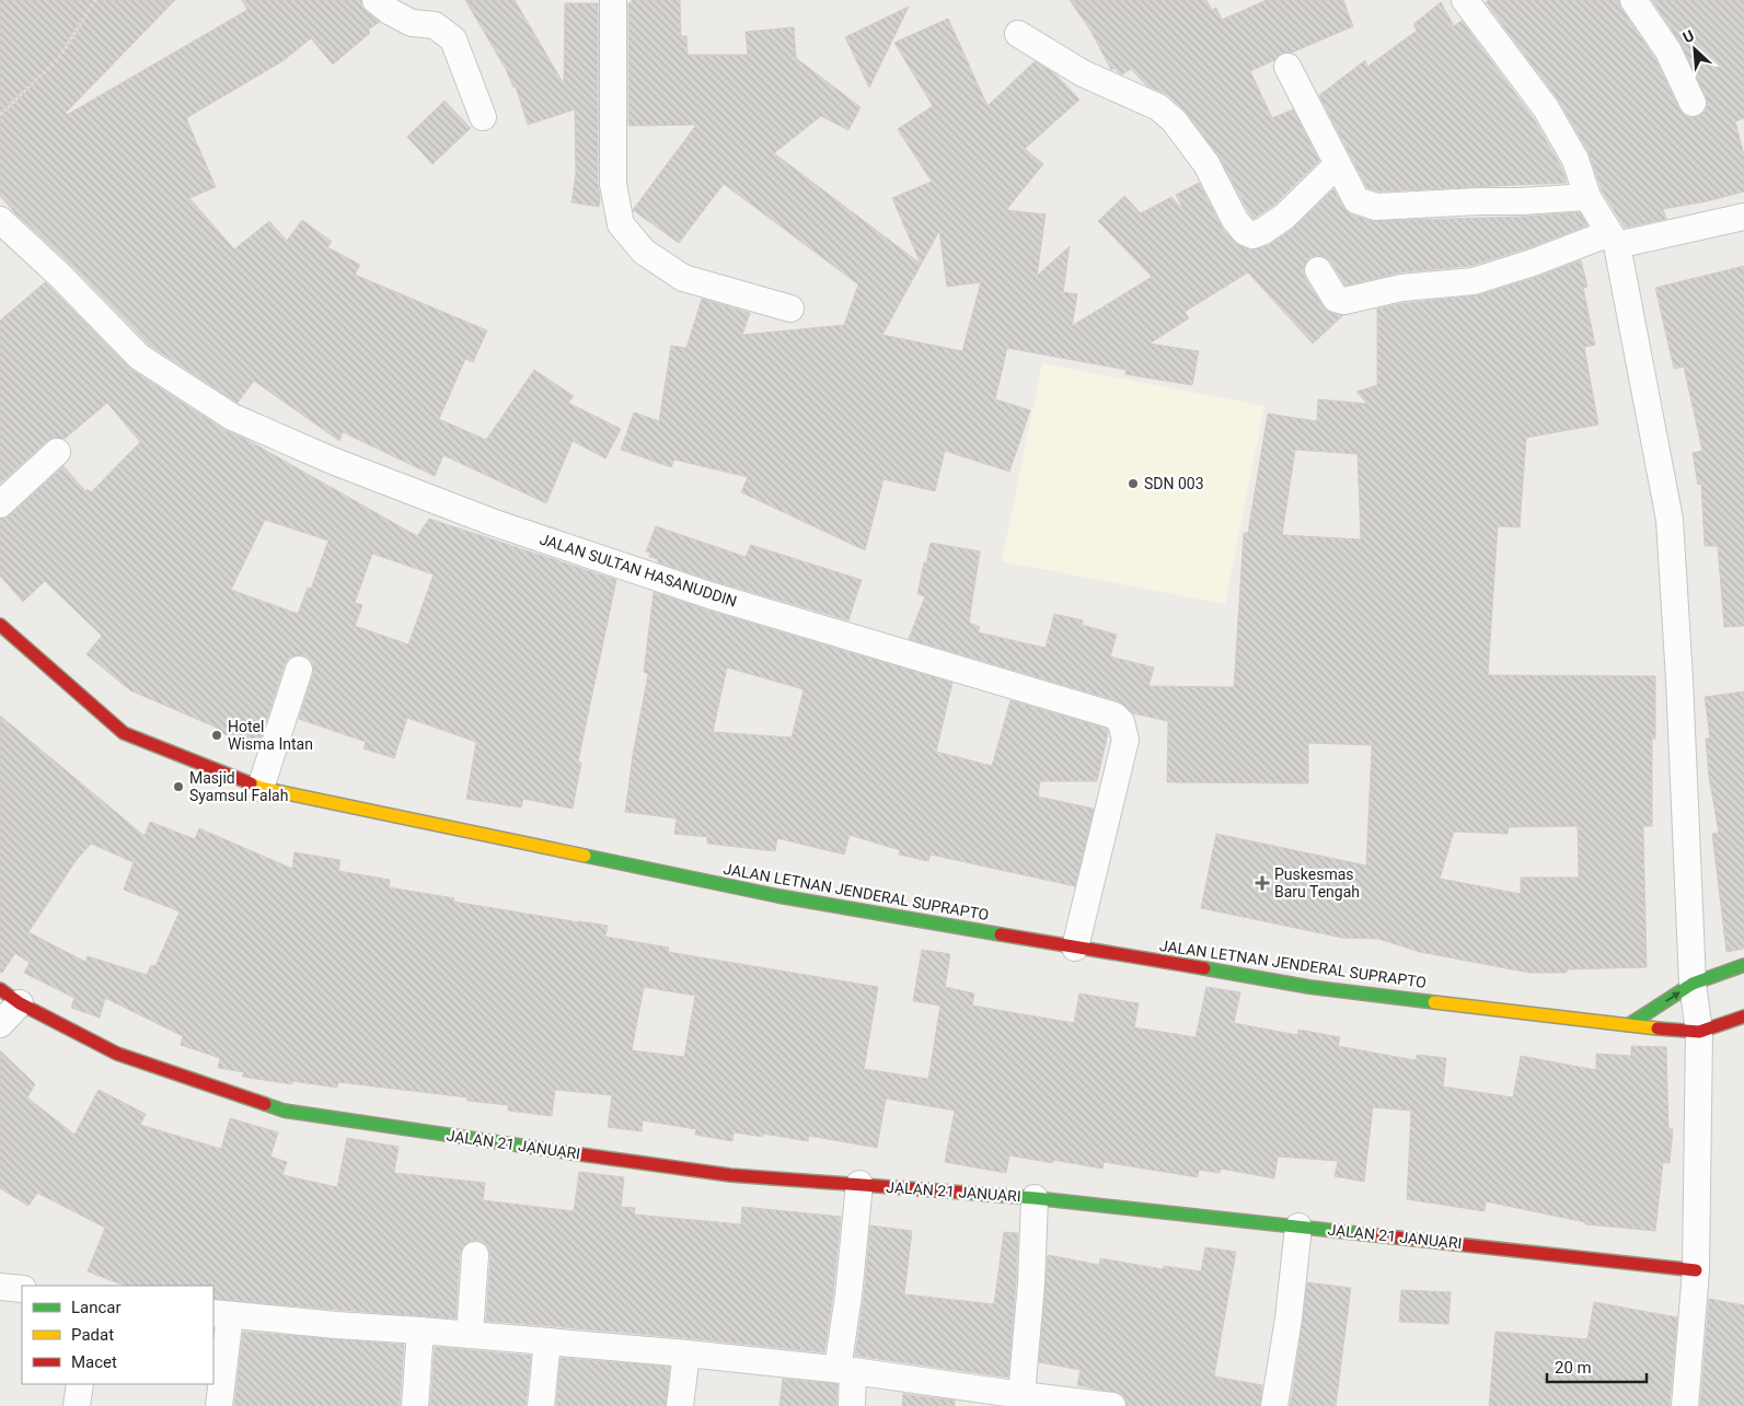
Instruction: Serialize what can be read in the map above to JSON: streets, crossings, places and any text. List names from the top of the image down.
{
  "streets": {
    "main road": ["JALAN LETNAN JENDERAL SUPRAPTO", "JALAN 21 JANUARI"],
    "street": ["JALAN SULTAN HASANUDDIN"]
  },
  "crossings": [
    ["JALAN SULTAN HASANUDDIN", "JALAN LETNAN JENDERAL SUPRAPTO"]
  ],
  "places": {
    "other": ["SDN 003", "Hotel Wisma Intan", "Masjid Syamsul Falah"],
    "health": ["Puskesmas Baru Tengah"]
  },
  "legend": ["Lancar", "Padat", "Macet"],
  "scale_bar": "20 m",
  "north": "top left"
}
